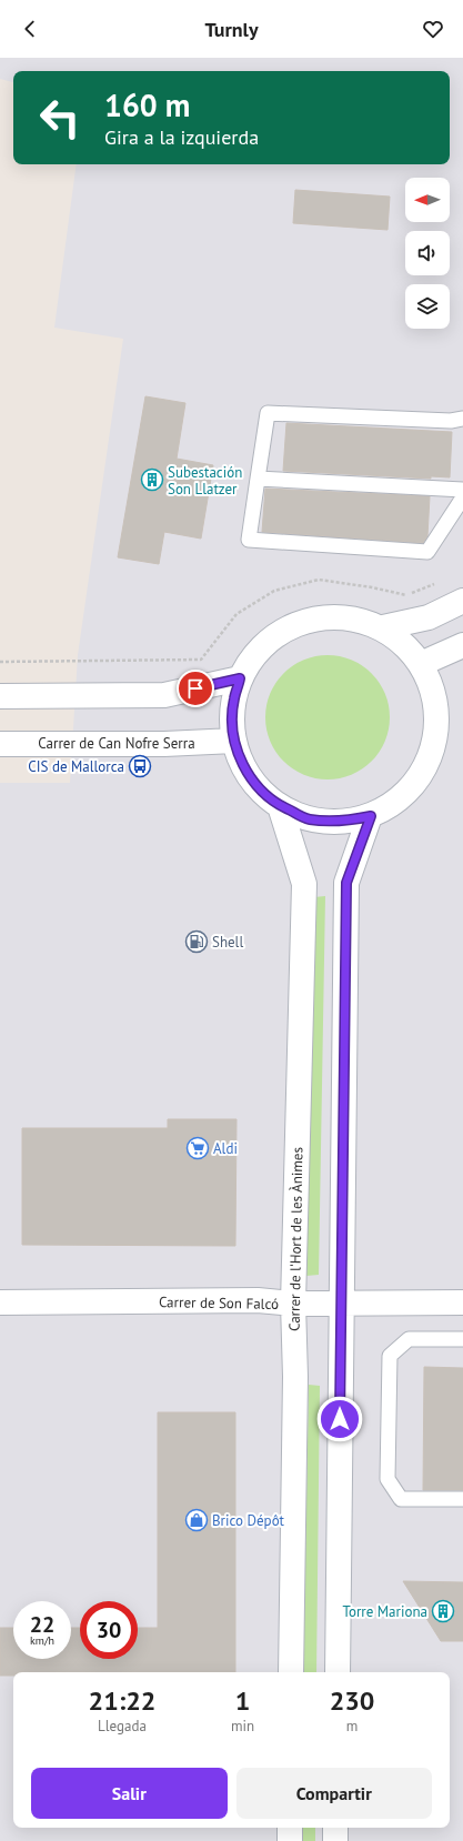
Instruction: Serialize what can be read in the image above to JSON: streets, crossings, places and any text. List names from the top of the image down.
{
  "streets": {
    "street": ["Carrer de Can Nofre Serra", "Carrer de l'Hort de les Ànimes", "Carrer de Son Falcó"]
  },
  "crossings": [
    ["Carrer de l'Hort de les Ànimes", "Carrer de Son Falcó"]
  ],
  "places": {
    "building": ["Subestación Son Llatzer", "Torre Mariona"],
    "bus stop": ["CIS de Mallorca"],
    "fuel station": ["Shell"],
    "supermarket": ["Aldi"],
    "shop": ["Brico Dépôt"]
  },
  "north": "left",
  "page": {
    "header": "Turnly",
    "turn": ["160 m", "Gira a la izquierda"],
    "speed": "22 km/h",
    "limit": "30",
    "eta": [
      "21:22",
      "Llegada",
      "1",
      "min",
      "230",
      "m"
    ],
    "buttons": ["Salir", "Compartir"]
  }
}
